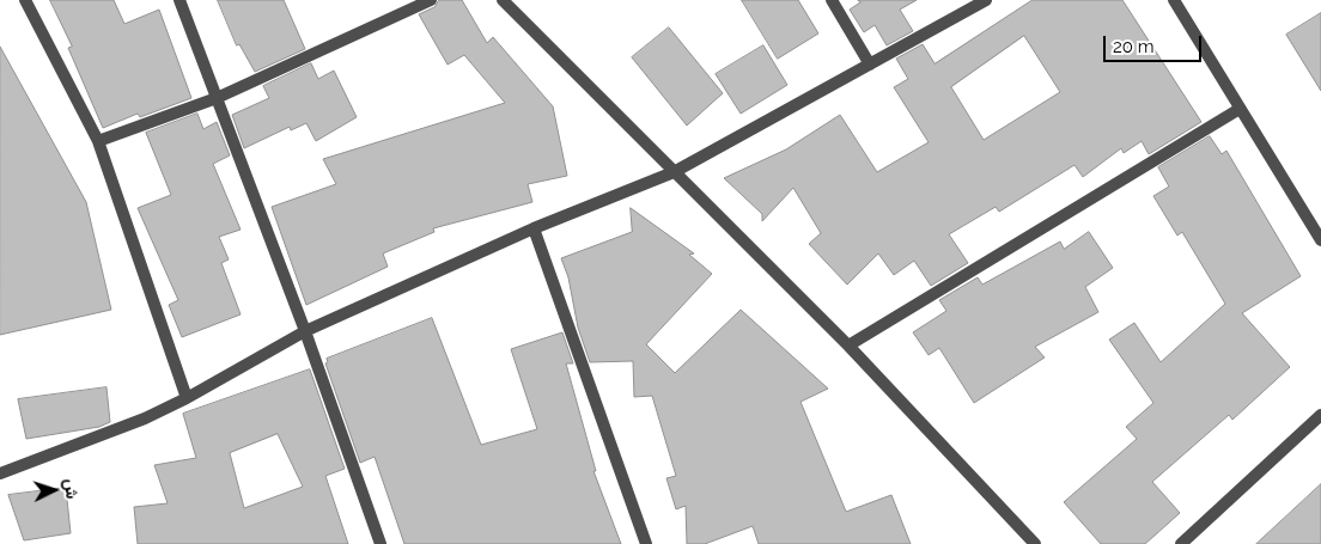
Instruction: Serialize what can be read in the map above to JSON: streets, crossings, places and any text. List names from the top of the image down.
{
  "scale_bar": "20 m",
  "north": "right"
}
